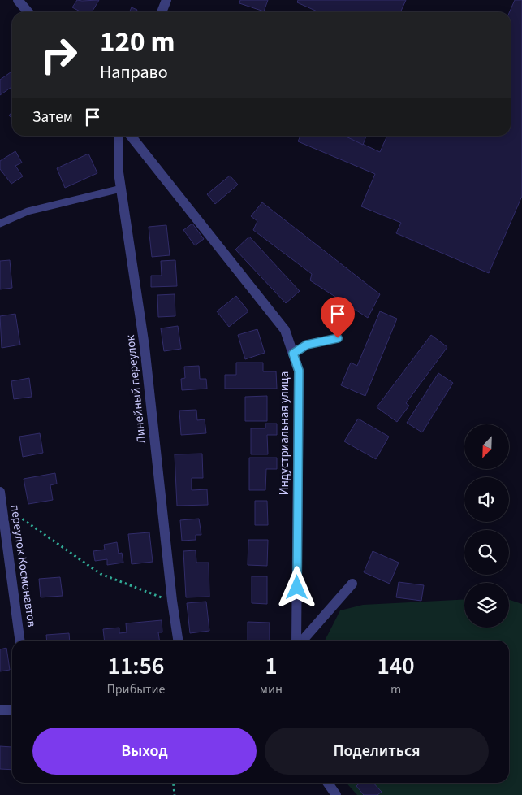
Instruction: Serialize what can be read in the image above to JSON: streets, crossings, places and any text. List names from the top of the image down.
{
  "streets": {
    "street": ["Линейный переулок", "Индустриальная улица", "переулок Космонавтов"]
  },
  "north": "bottom left",
  "page": {
    "turn": ["120 m", "Направо"],
    "then": "Затем",
    "eta": [
      "11:56",
      "Прибытие",
      "1",
      "мин",
      "140",
      "m"
    ],
    "buttons": ["Выход", "Поделиться"]
  }
}
